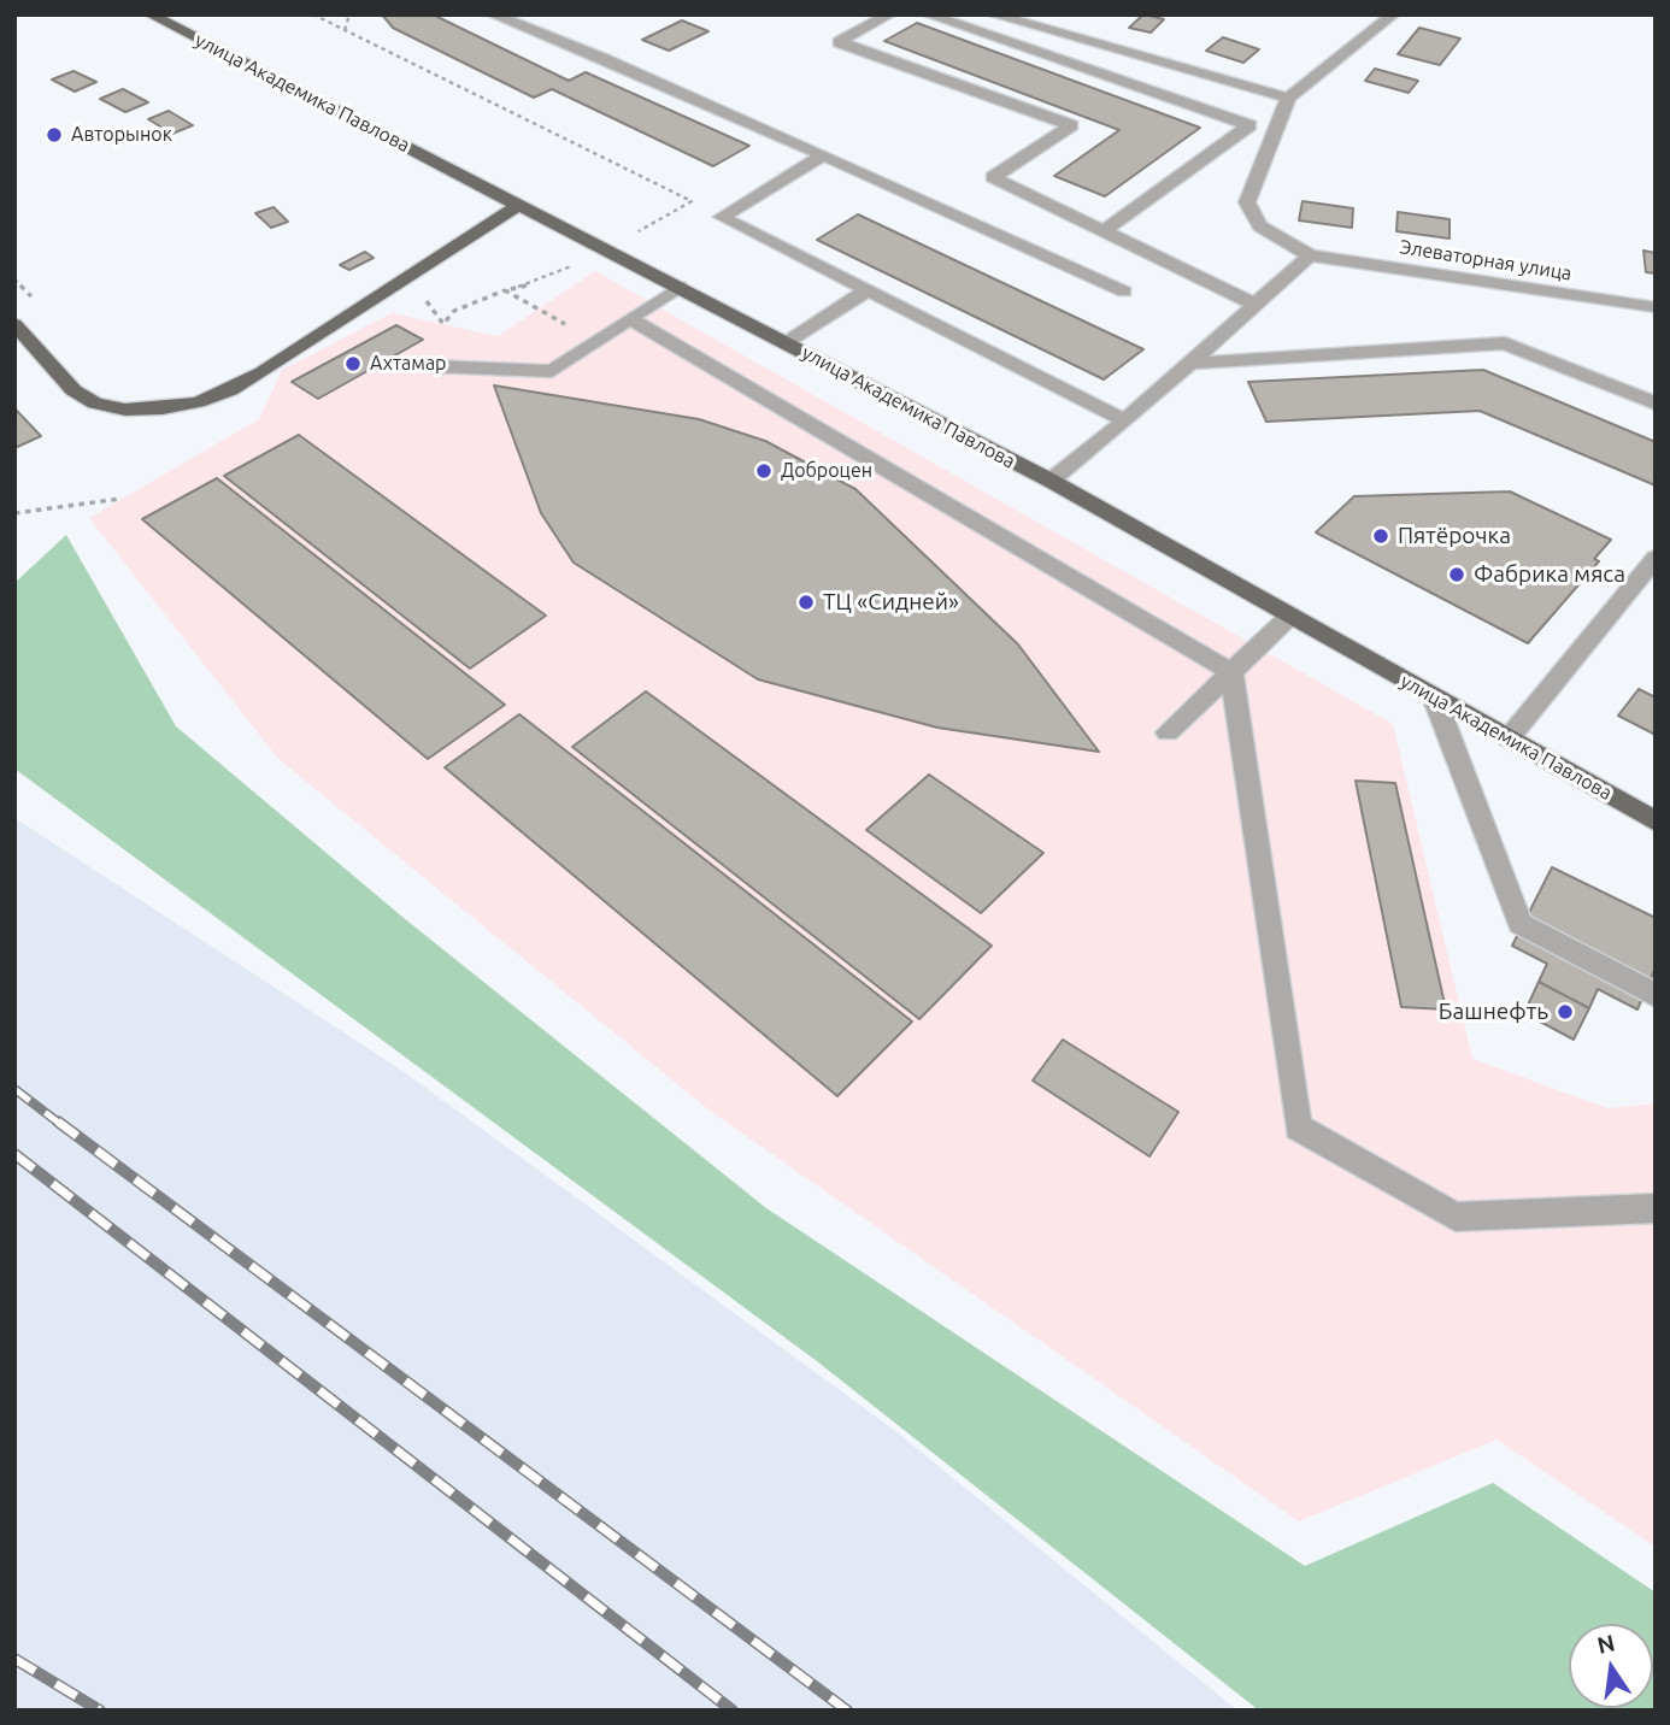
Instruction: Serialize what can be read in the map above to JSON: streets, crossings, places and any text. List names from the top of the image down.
{
  "streets": {
    "main road": ["улица Академика Павлова"],
    "street": ["Элеваторная улица"]
  },
  "places": [
    "Авторынок",
    "Ахтамар",
    "Доброцен",
    "Пятёрочка",
    "Фабрика мяса",
    "ТЦ «Сидней»",
    "Башнефть"
  ],
  "north": "top"
}
